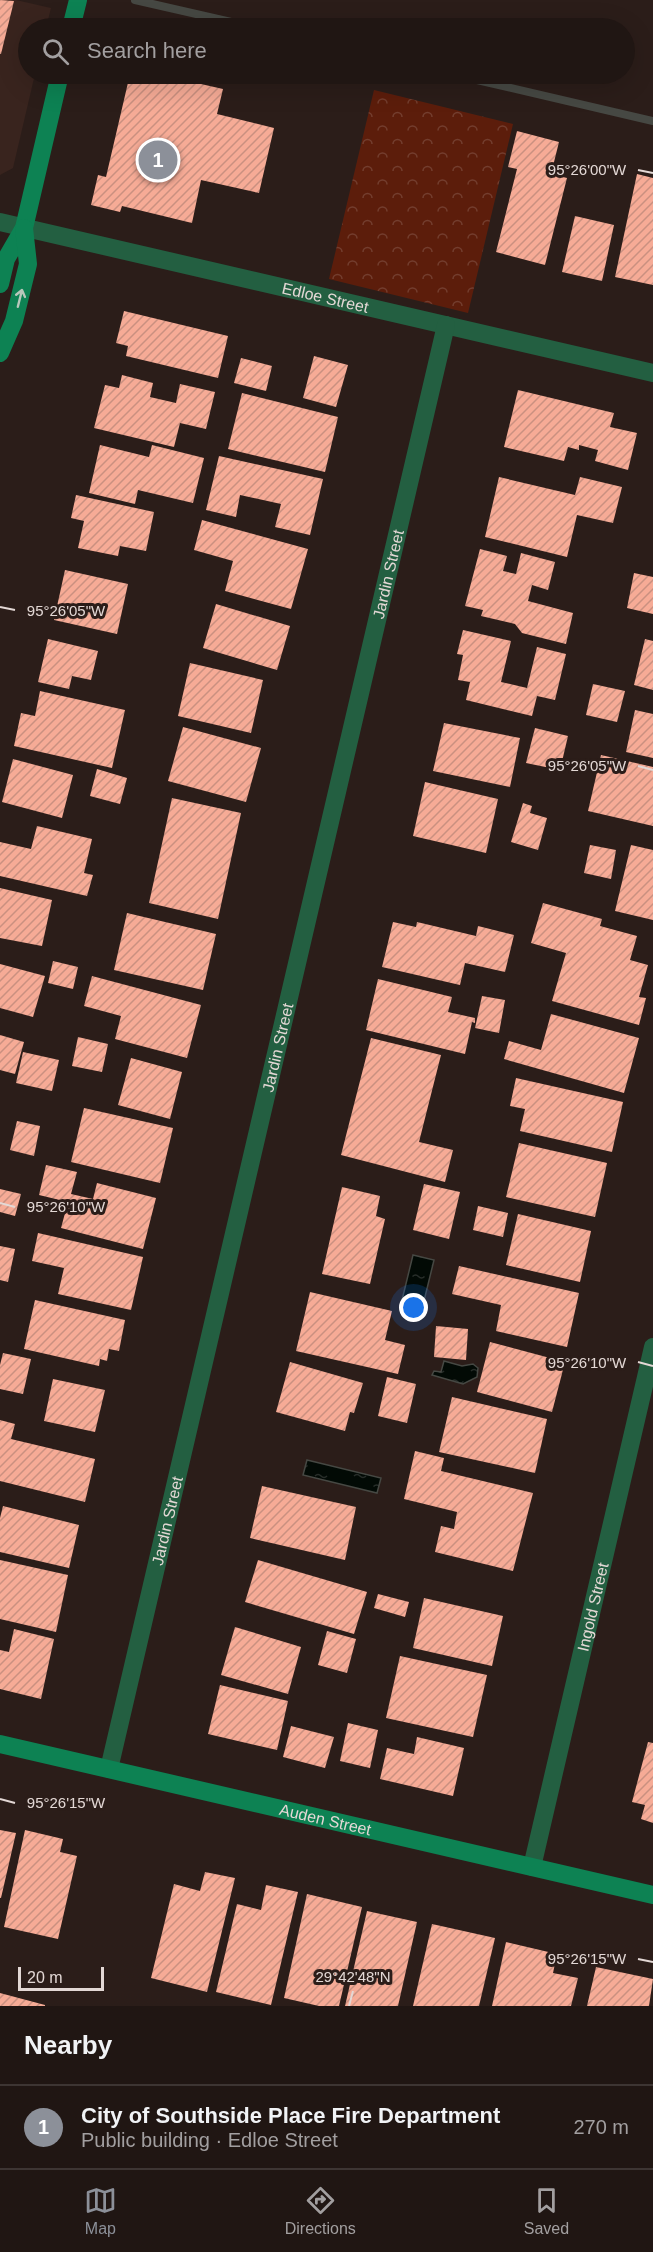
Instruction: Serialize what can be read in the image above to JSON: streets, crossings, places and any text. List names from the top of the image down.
{
  "streets": {
    "street": [
      "Edloe Street",
      "Jardin Street",
      "Ingold Street",
      "Auden Street"
    ]
  },
  "crossings": [
    ["Edloe Street", "Jardin Street"],
    ["Jardin Street", "Auden Street"],
    ["Ingold Street", "Auden Street"]
  ],
  "scale_bar": "20 m",
  "page": {
    "search": "Search here",
    "pins": "1",
    "scale": "20 m",
    "heading": "Nearby",
    "list": [
      {
        "mark": "1",
        "name": "City of Southside Place Fire Department",
        "note": "Public building · Edloe Street",
        "value": "270 m"
      }
    ],
    "nav": ["Map", "Directions", "Saved"]
  },
  "coordinates": [
    "95°26'00\"W",
    "95°26'05\"W",
    "95°26'10\"W",
    "95°26'15\"W",
    "29°42'48\"N"
  ]
}
